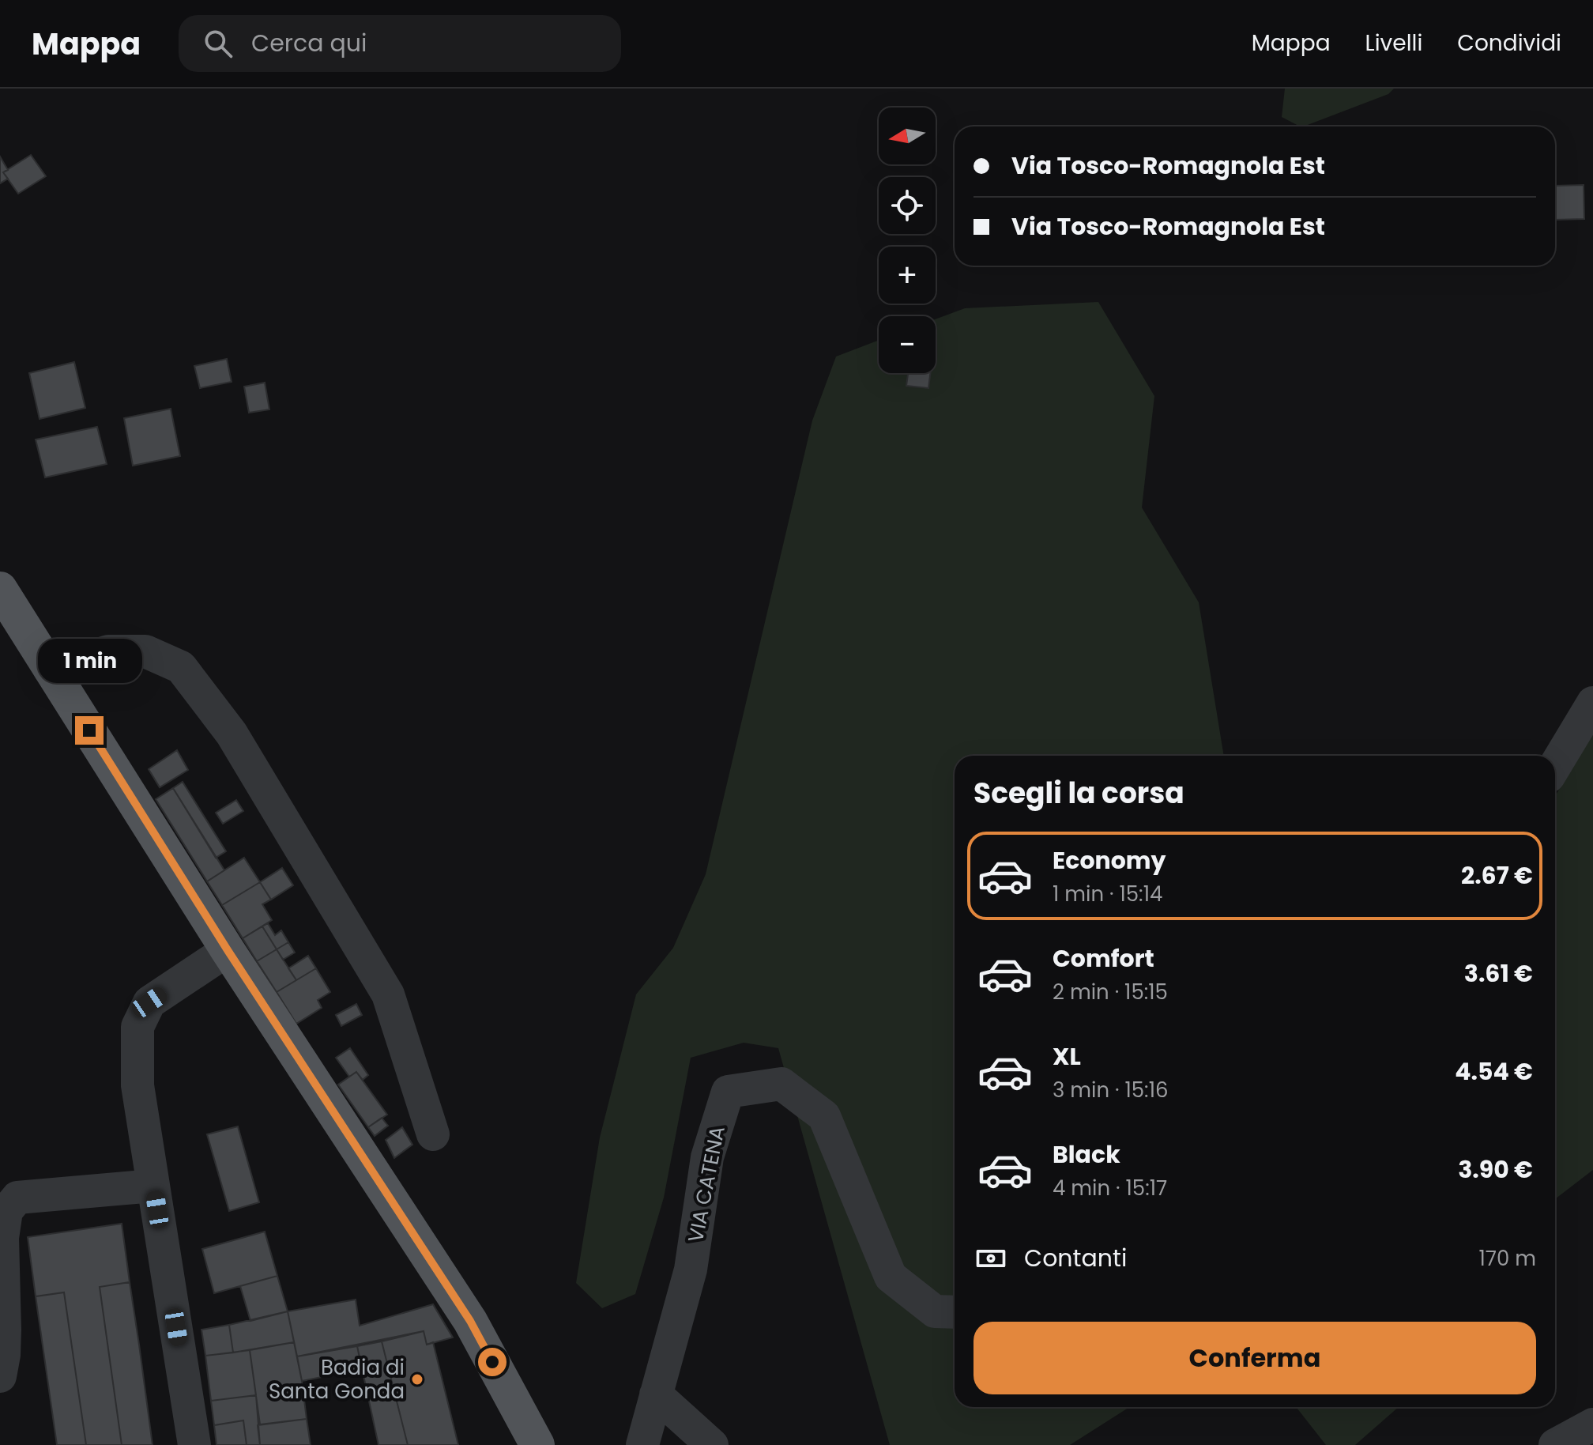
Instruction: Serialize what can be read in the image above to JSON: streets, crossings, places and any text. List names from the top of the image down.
{
  "streets": {
    "street": ["VIA CATENA"]
  },
  "places": ["Badia di Santa Gonda"],
  "north": "left",
  "page": {
    "header": "Mappa",
    "search": "Cerca qui",
    "nav": ["Mappa", "Livelli", "Condividi"],
    "map_buttons": ["+", "−"],
    "banner": ["Via Tosco-Romagnola Est", "Via Tosco-Romagnola Est"],
    "bubble": "1 min",
    "heading": "Scegli la corsa",
    "list": [
      {
        "name": "Economy",
        "note": "1 min · 15:14",
        "value": "2.67 €"
      },
      {
        "name": "Comfort",
        "note": "2 min · 15:15",
        "value": "3.61 €"
      },
      {
        "name": "XL",
        "note": "3 min · 15:16",
        "value": "4.54 €"
      },
      {
        "name": "Black",
        "note": "4 min · 15:17",
        "value": "3.90 €"
      }
    ],
    "pay": ["Contanti", "170 m"],
    "buttons": "Conferma"
  }
}
